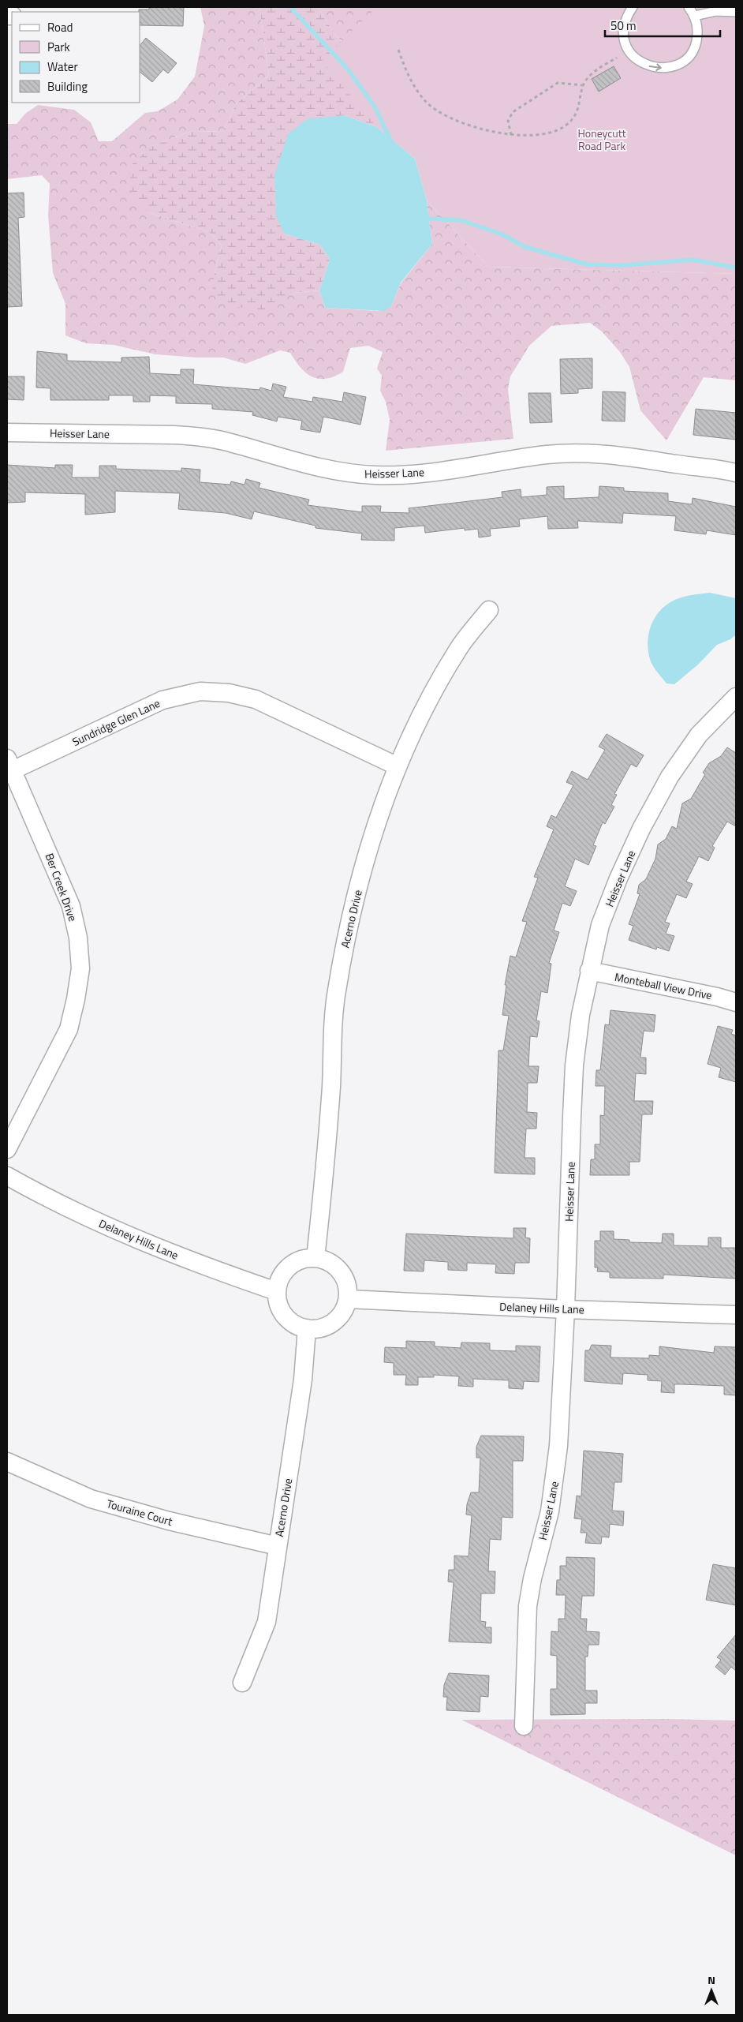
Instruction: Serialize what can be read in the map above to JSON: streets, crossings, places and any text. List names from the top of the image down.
{
  "streets": {
    "street": [
      "Heisser Lane",
      "Sundridge Glen Lane",
      "Ber Creek Drive",
      "Acerno Drive",
      "Monteball View Drive",
      "Delaney Hills Lane",
      "Touraine Court"
    ]
  },
  "crossings": [
    ["Heisser Lane", "Monteball View Drive"],
    ["Heisser Lane", "Delaney Hills Lane"],
    ["Sundridge Glen Lane", "Ber Creek Drive"],
    ["Sundridge Glen Lane", "Acerno Drive"],
    ["Acerno Drive", "Delaney Hills Lane"],
    ["Acerno Drive", "Touraine Court"]
  ],
  "parks": ["Honeycutt Road Park"],
  "legend": [
    "Road",
    "Park",
    "Water",
    "Building"
  ],
  "scale_bar": "50 m",
  "north": "top"
}
